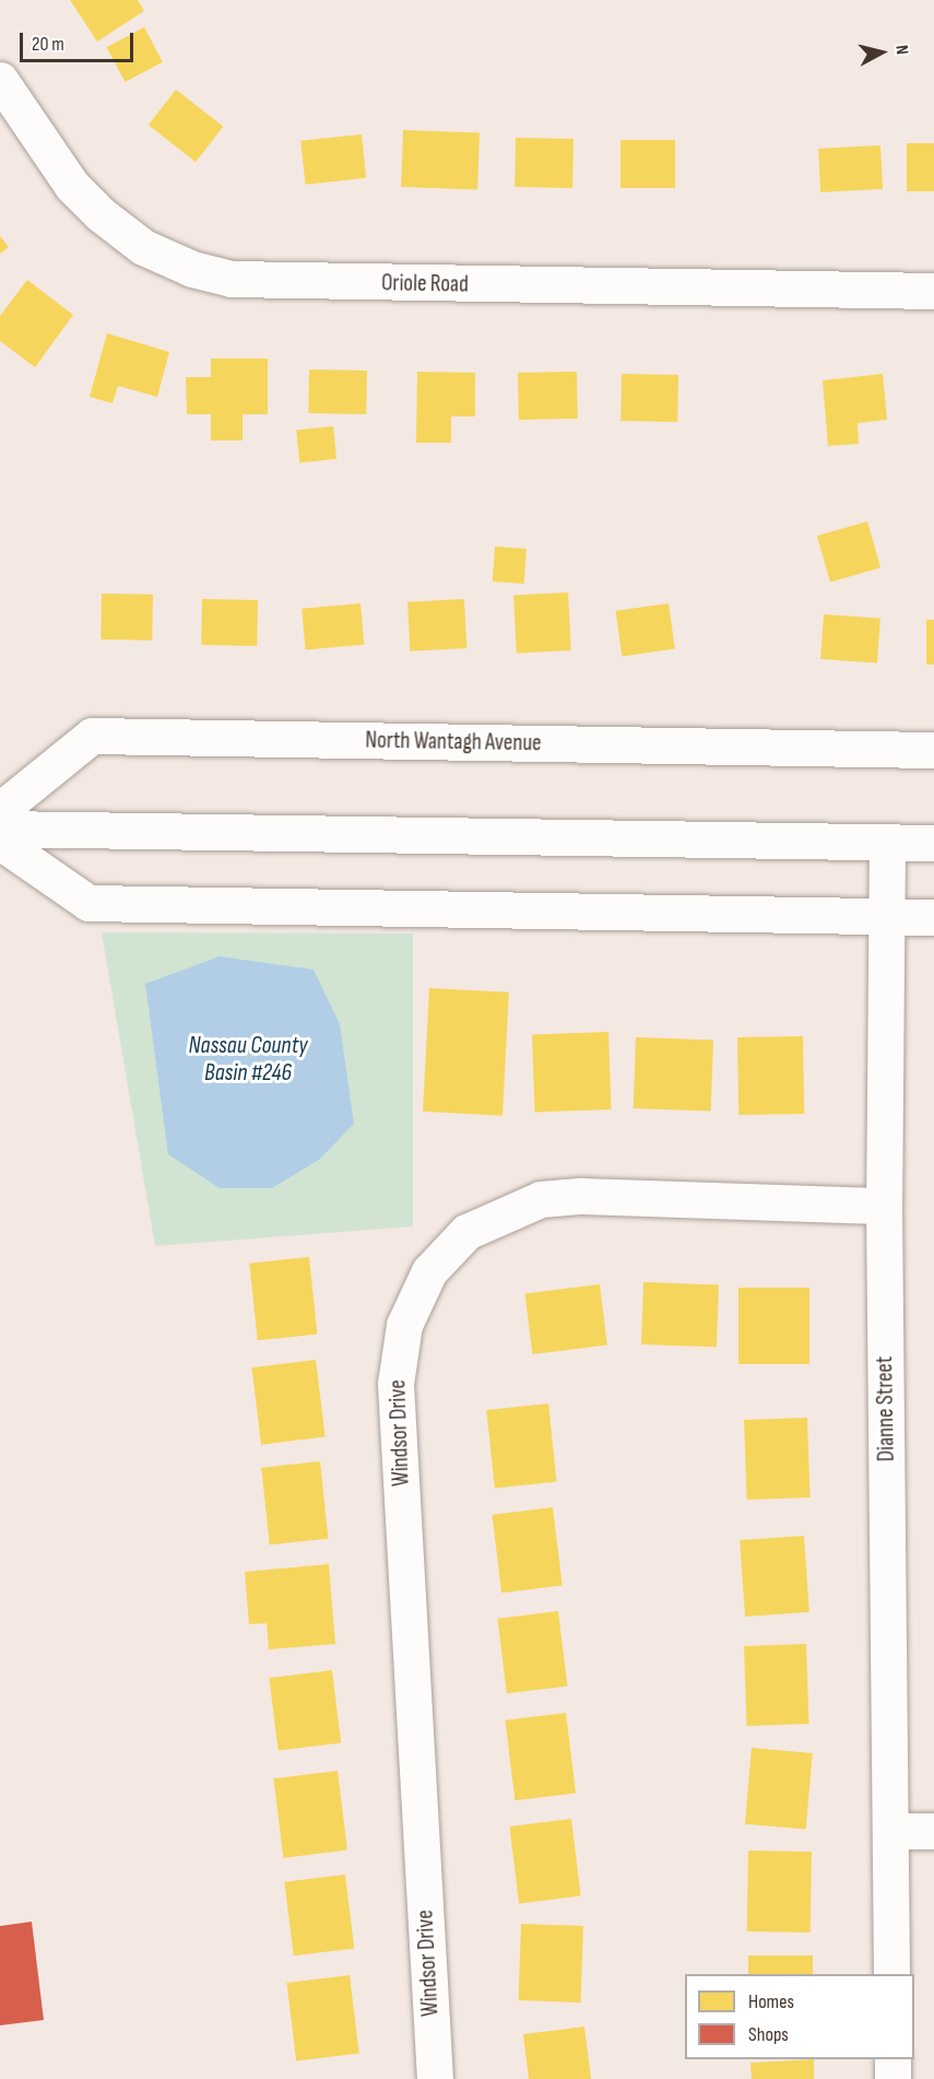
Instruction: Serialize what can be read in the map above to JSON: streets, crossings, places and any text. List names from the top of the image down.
{
  "streets": {
    "street": [
      "Oriole Road",
      "North Wantagh Avenue",
      "Dianne Street",
      "Windsor Drive"
    ]
  },
  "crossings": [
    ["Dianne Street", "Windsor Drive"]
  ],
  "water": ["Nassau County Basin #246"],
  "legend": ["Homes", "Shops"],
  "scale_bar": "20 m",
  "north": "right"
}
